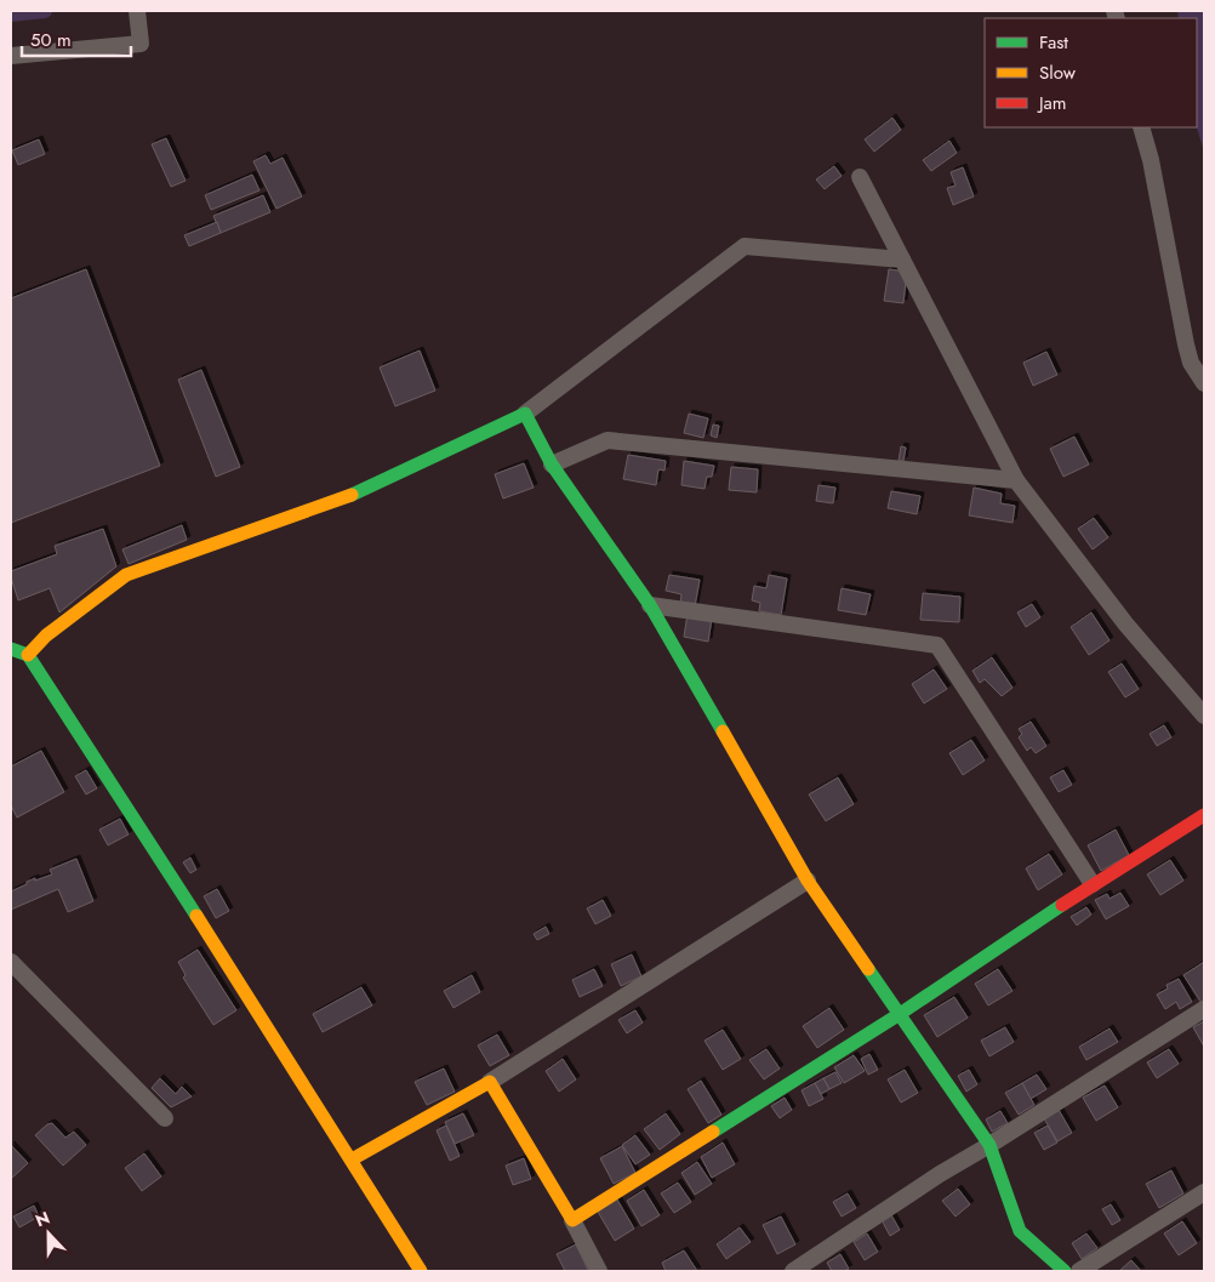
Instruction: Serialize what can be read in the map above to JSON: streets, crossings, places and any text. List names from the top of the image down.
{
  "legend": ["Fast", "Slow", "Jam"],
  "scale_bar": "50 m",
  "north": "top"
}
